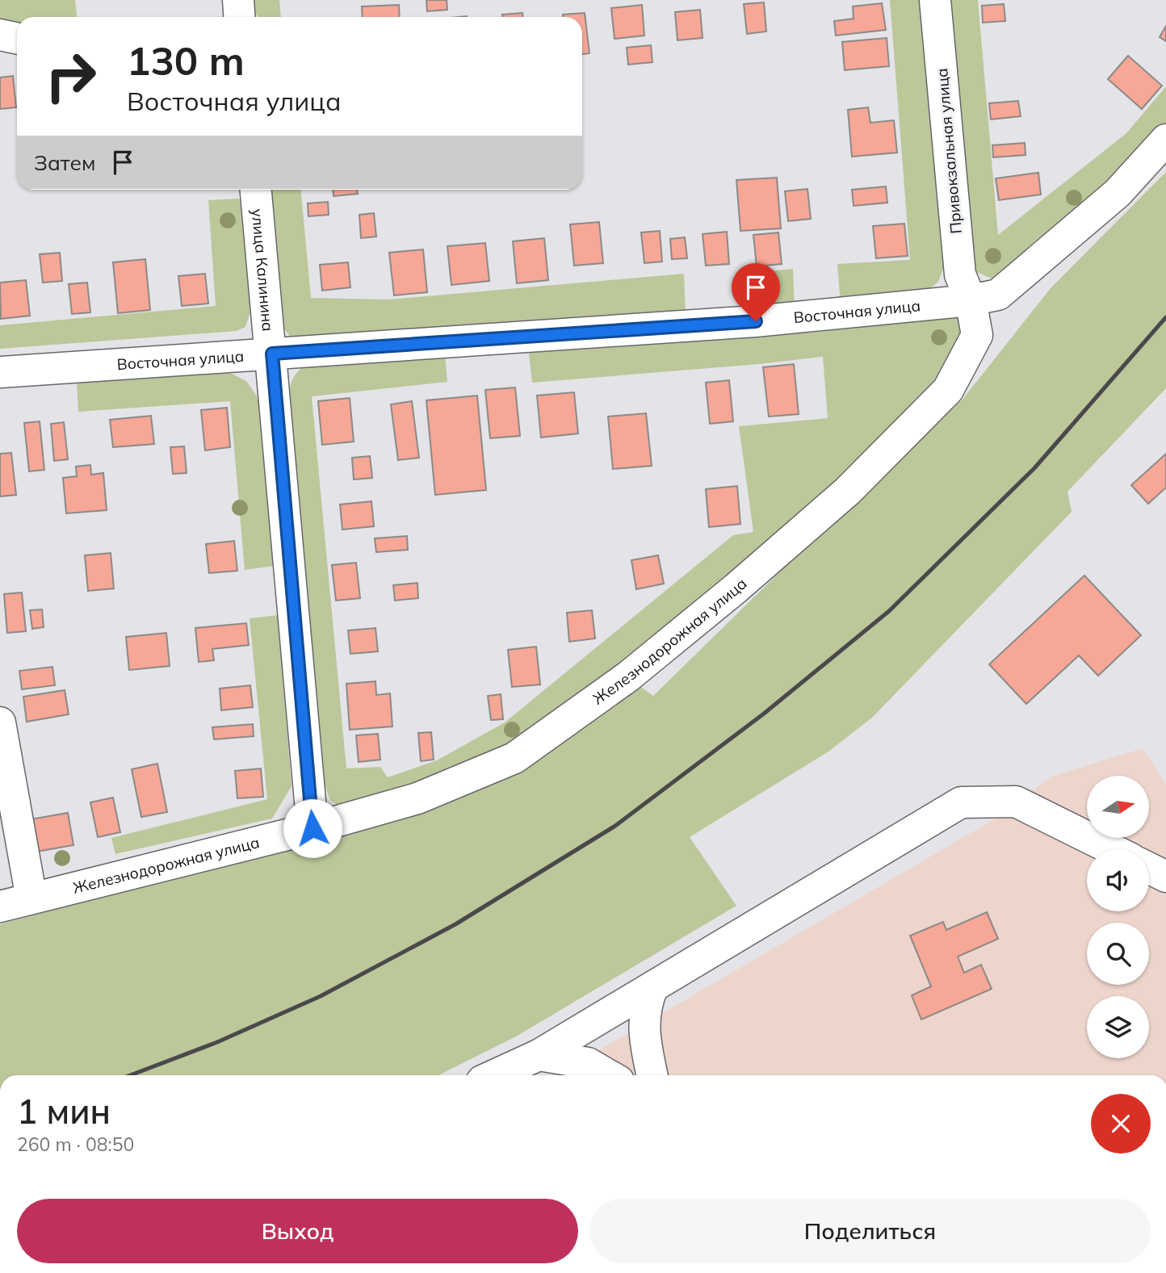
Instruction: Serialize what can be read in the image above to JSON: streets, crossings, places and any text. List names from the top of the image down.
{
  "streets": {
    "street": [
      "Привокзальная улица",
      "улица Калинина",
      "Восточная улица",
      "Железнодорожная улица"
    ]
  },
  "crossings": [
    ["Привокзальная улица", "Восточная улица"],
    ["Привокзальная улица", "Железнодорожная улица"],
    ["улица Калинина", "Восточная улица"],
    ["улица Калинина", "Железнодорожная улица"],
    ["Восточная улица", "Железнодорожная улица"]
  ],
  "north": "right",
  "page": {
    "turn": ["130 m", "Восточная улица"],
    "then": "Затем",
    "heading": ["1 мин", "260 m · 08:50"],
    "buttons": ["Выход", "Поделиться"]
  }
}
